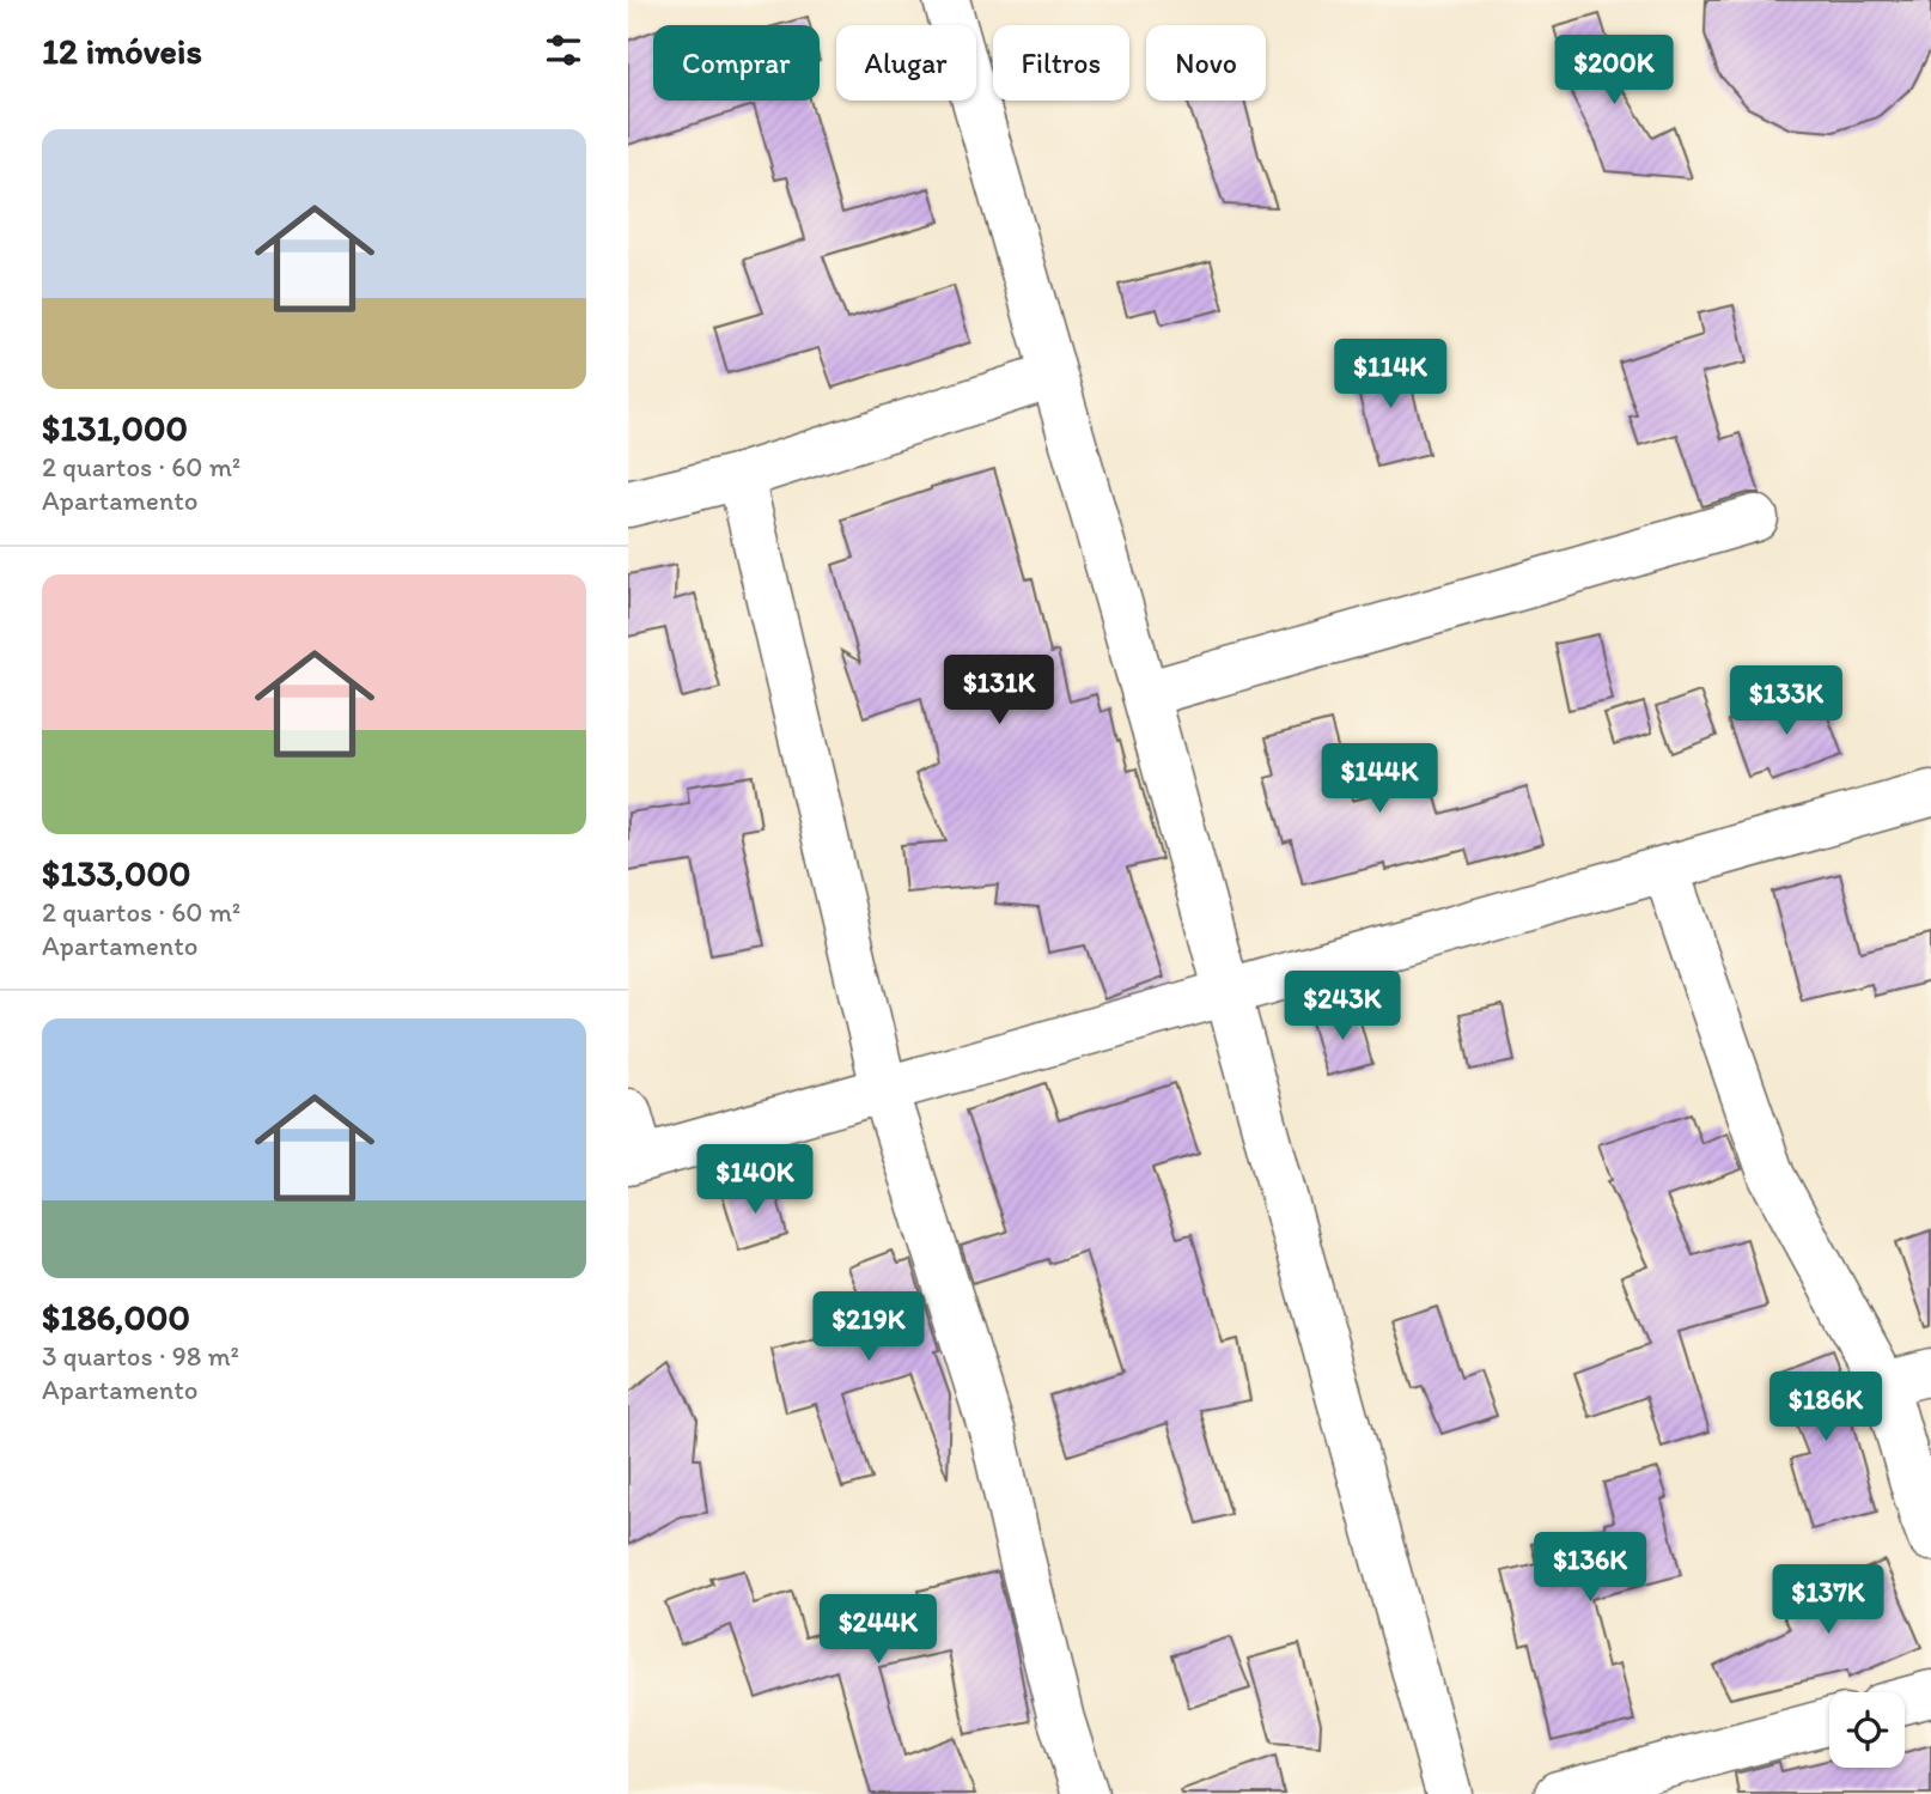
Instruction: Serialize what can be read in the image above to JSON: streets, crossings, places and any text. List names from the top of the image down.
{
  "page": {
    "heading": "12 imóveis",
    "chip": [
      "Comprar",
      "Alugar",
      "Filtros",
      "Novo"
    ],
    "price": [
      "$200K",
      "$114K",
      "$131K",
      "$133K",
      "$144K",
      "$243K",
      "$140K",
      "$219K",
      "$186K",
      "$136K",
      "$137K",
      "$244K"
    ],
    "list": [
      {
        "name": "$131,000",
        "note": "2 quartos · 60 m² · Apartamento"
      },
      {
        "name": "$133,000",
        "note": "2 quartos · 60 m² · Apartamento"
      },
      {
        "name": "$186,000",
        "note": "3 quartos · 98 m² · Apartamento"
      }
    ]
  }
}
